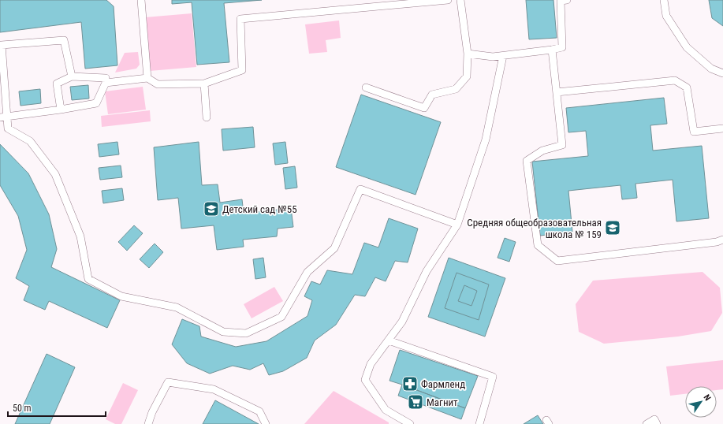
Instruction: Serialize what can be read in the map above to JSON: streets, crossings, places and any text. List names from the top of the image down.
{
  "places": {
    "school or university": ["Детский сад №55", "Средняя общеобразовательная школа № 159"],
    "pharmacy": ["Фармленд"],
    "supermarket": ["Магнит"]
  },
  "scale_bar": "50 m",
  "north": "top right"
}
